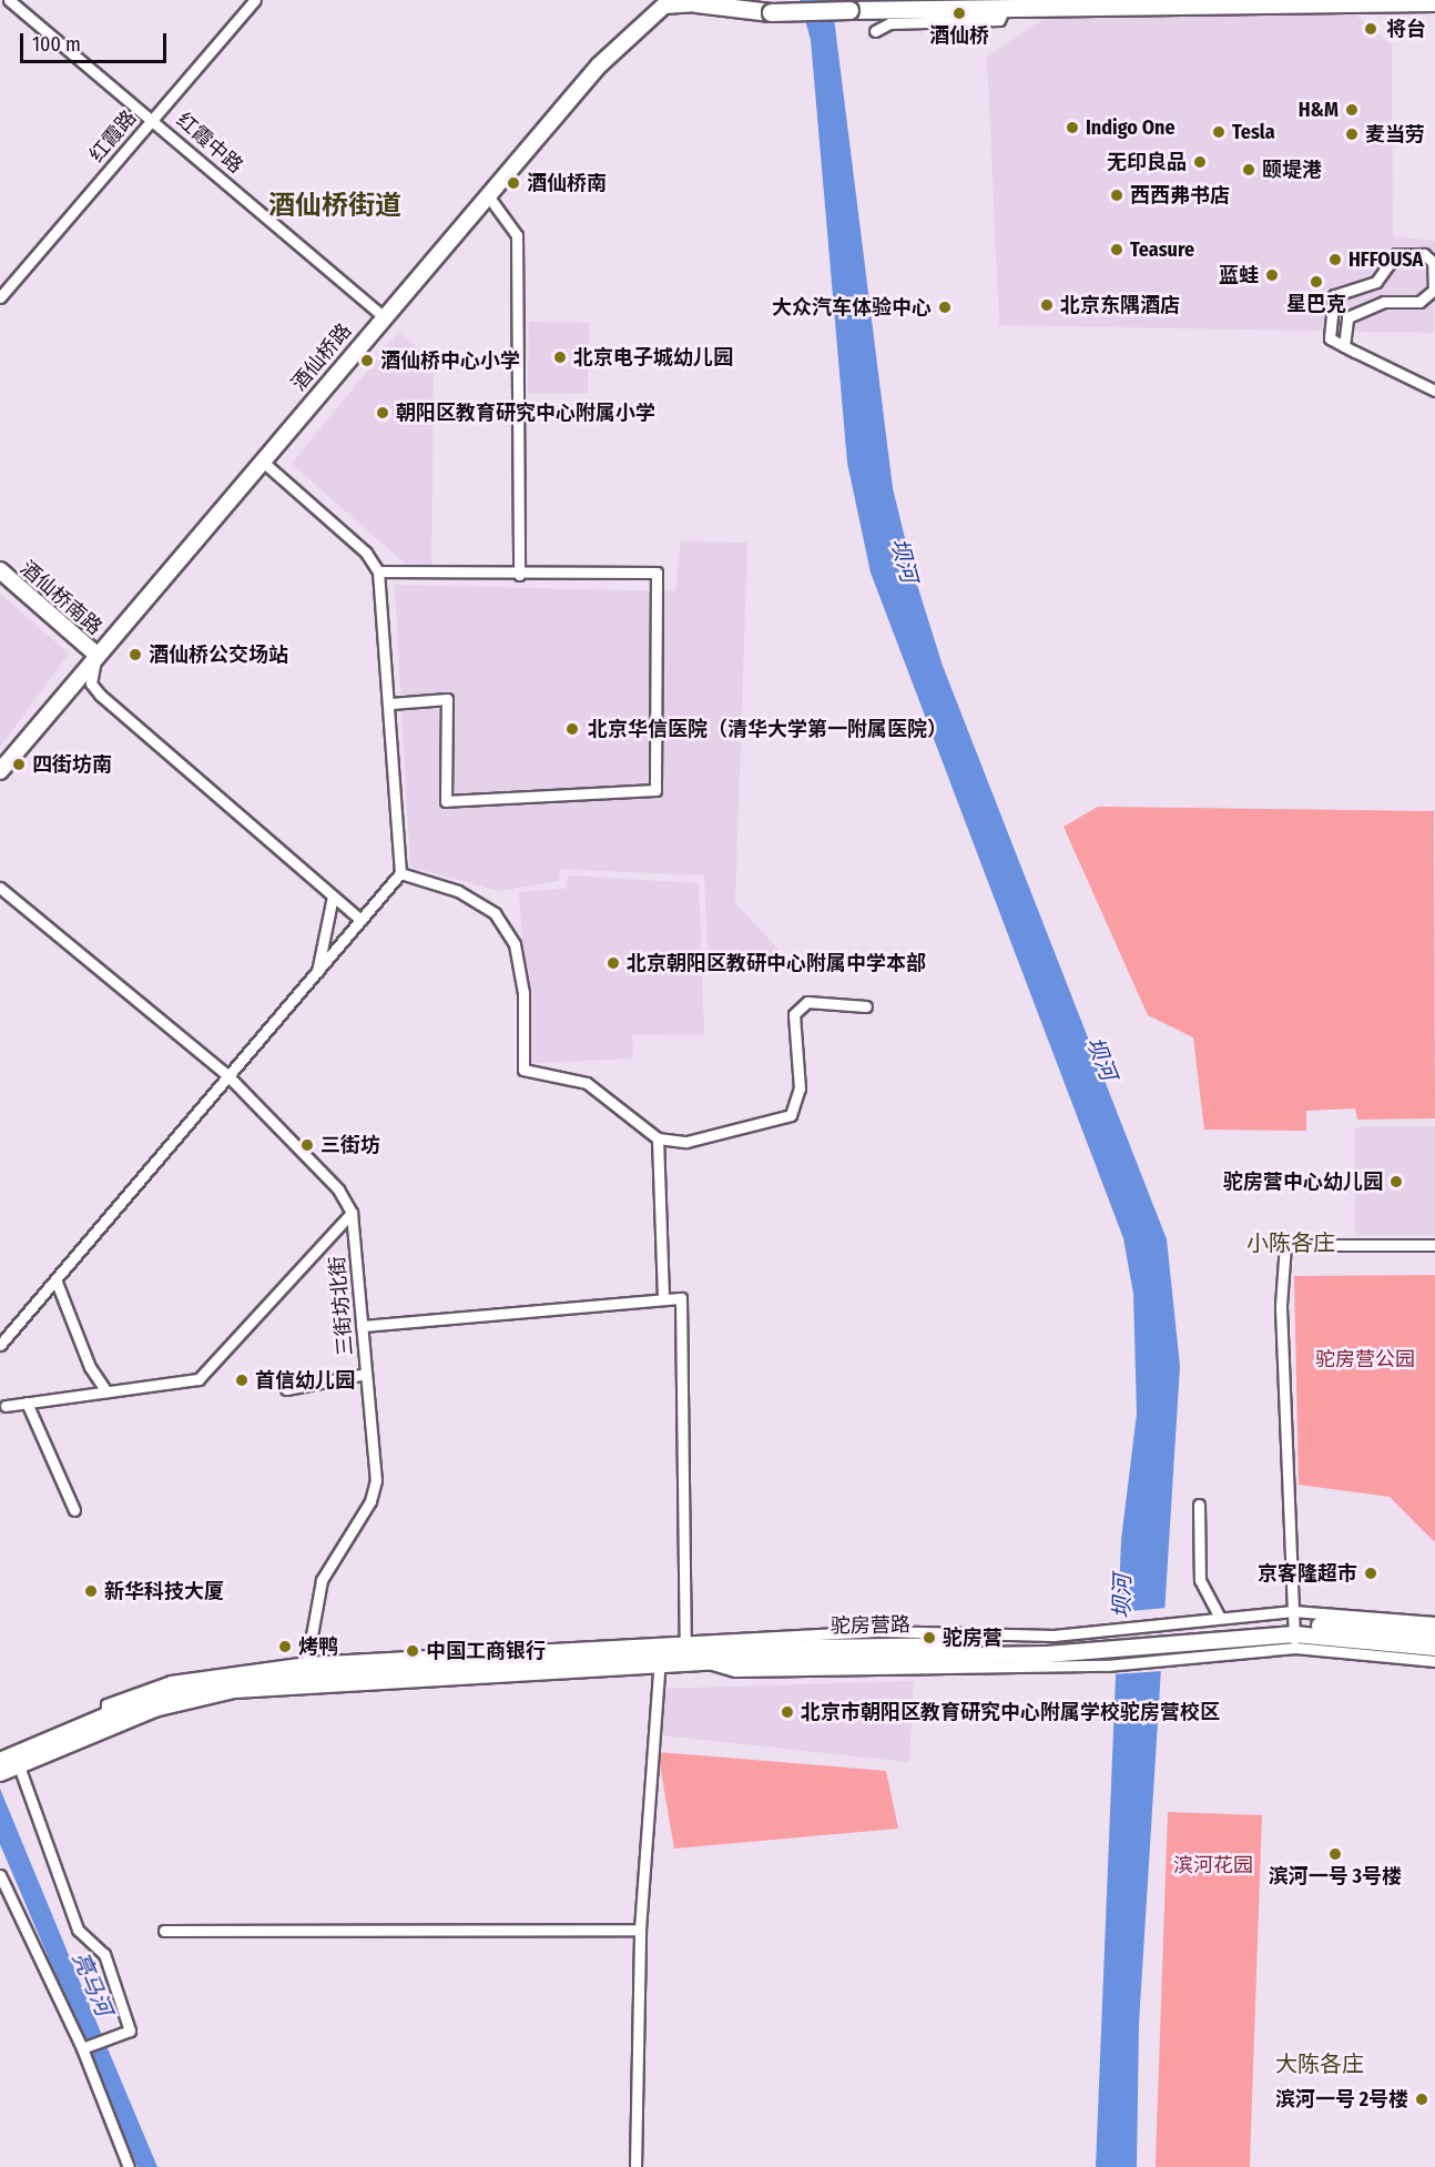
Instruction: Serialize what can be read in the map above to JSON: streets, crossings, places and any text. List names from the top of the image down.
{
  "streets": {
    "main road": ["酒仙桥路"],
    "street": [
      "红霞路",
      "红霞中路",
      "酒仙桥南路",
      "三街坊北街",
      "驼房营路"
    ]
  },
  "crossings": [
    ["红霞路", "红霞中路"],
    ["红霞中路", "酒仙桥路"],
    ["酒仙桥路", "酒仙桥南路"],
    ["三街坊北街", "驼房营路"]
  ],
  "districts": ["酒仙桥街道", "小陈各庄", "大陈各庄"],
  "water": ["坝河", "亮马河"],
  "parks": ["驼房营公园", "滨河花园"],
  "places": [
    "酒仙桥",
    "将台",
    "H&M",
    "Indigo One",
    "Tesla",
    "麦当劳",
    "无印良品",
    "颐堤港",
    "酒仙桥南",
    "西西弗书店",
    "Teasure",
    "HFFOUSA",
    "蓝蛙",
    "星巴克",
    "北京东隅酒店",
    "大众汽车体验中心",
    "北京电子城幼儿园",
    "酒仙桥中心小学",
    "朝阳区教育研究中心附属小学",
    "酒仙桥公交场站",
    "北京华信医院（清华大学第一附属医院）",
    "四街坊南",
    "北京朝阳区教研中心附属中学本部",
    "三街坊",
    "驼房营中心幼儿园",
    "首信幼儿园",
    "京客隆超市",
    "新华科技大厦",
    "驼房营",
    "烤鸭",
    "中国工商银行",
    "北京市朝阳区教育研究中心附属学校驼房营校区",
    "滨河一号 3号楼",
    "滨河一号 2号楼"
  ],
  "scale_bar": "100 m"
}
